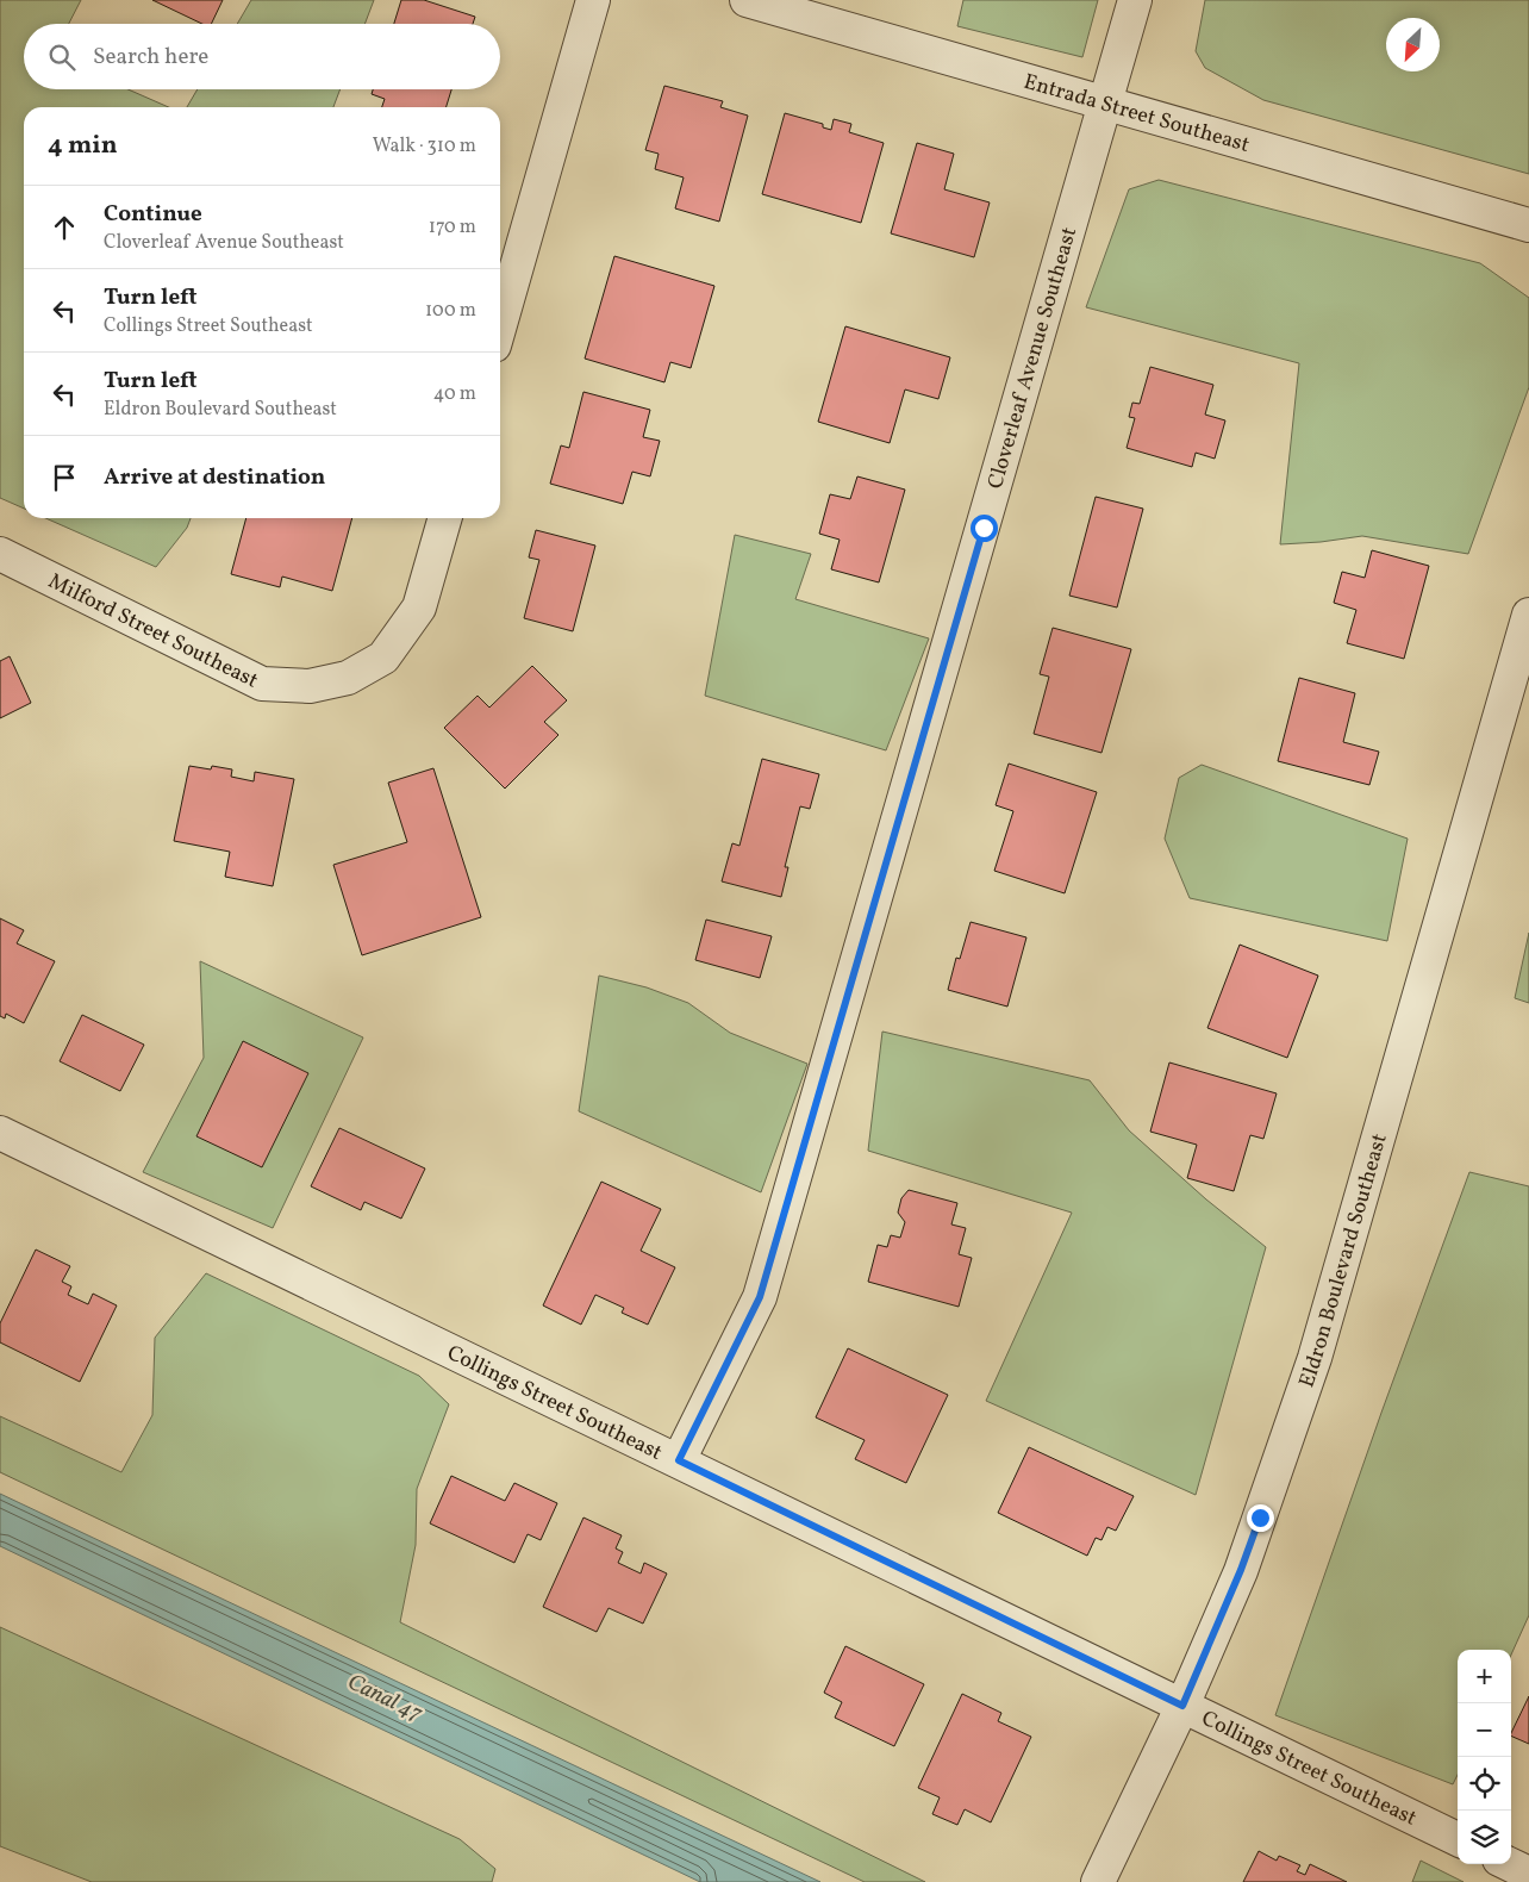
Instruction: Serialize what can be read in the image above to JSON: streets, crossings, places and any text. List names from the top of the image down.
{
  "streets": {
    "street": [
      "Entrada Street Southeast",
      "Cloverleaf Avenue Southeast",
      "Milford Street Southeast",
      "Eldron Boulevard Southeast",
      "Collings Street Southeast"
    ]
  },
  "crossings": [
    ["Entrada Street Southeast", "Cloverleaf Avenue Southeast"],
    ["Cloverleaf Avenue Southeast", "Collings Street Southeast"],
    ["Eldron Boulevard Southeast", "Collings Street Southeast"]
  ],
  "water": ["Canal 47"],
  "north": "bottom left",
  "page": {
    "search": "Search here",
    "heading": ["4 min", "Walk · 310 m"],
    "list": [
      ["Continue", "Cloverleaf Avenue Southeast", "170 m"],
      ["Turn left", "Collings Street Southeast", "100 m"],
      ["Turn left", "Eldron Boulevard Southeast", "40 m"],
      "Arrive at destination"
    ],
    "map_buttons": ["+", "−"]
  }
}
